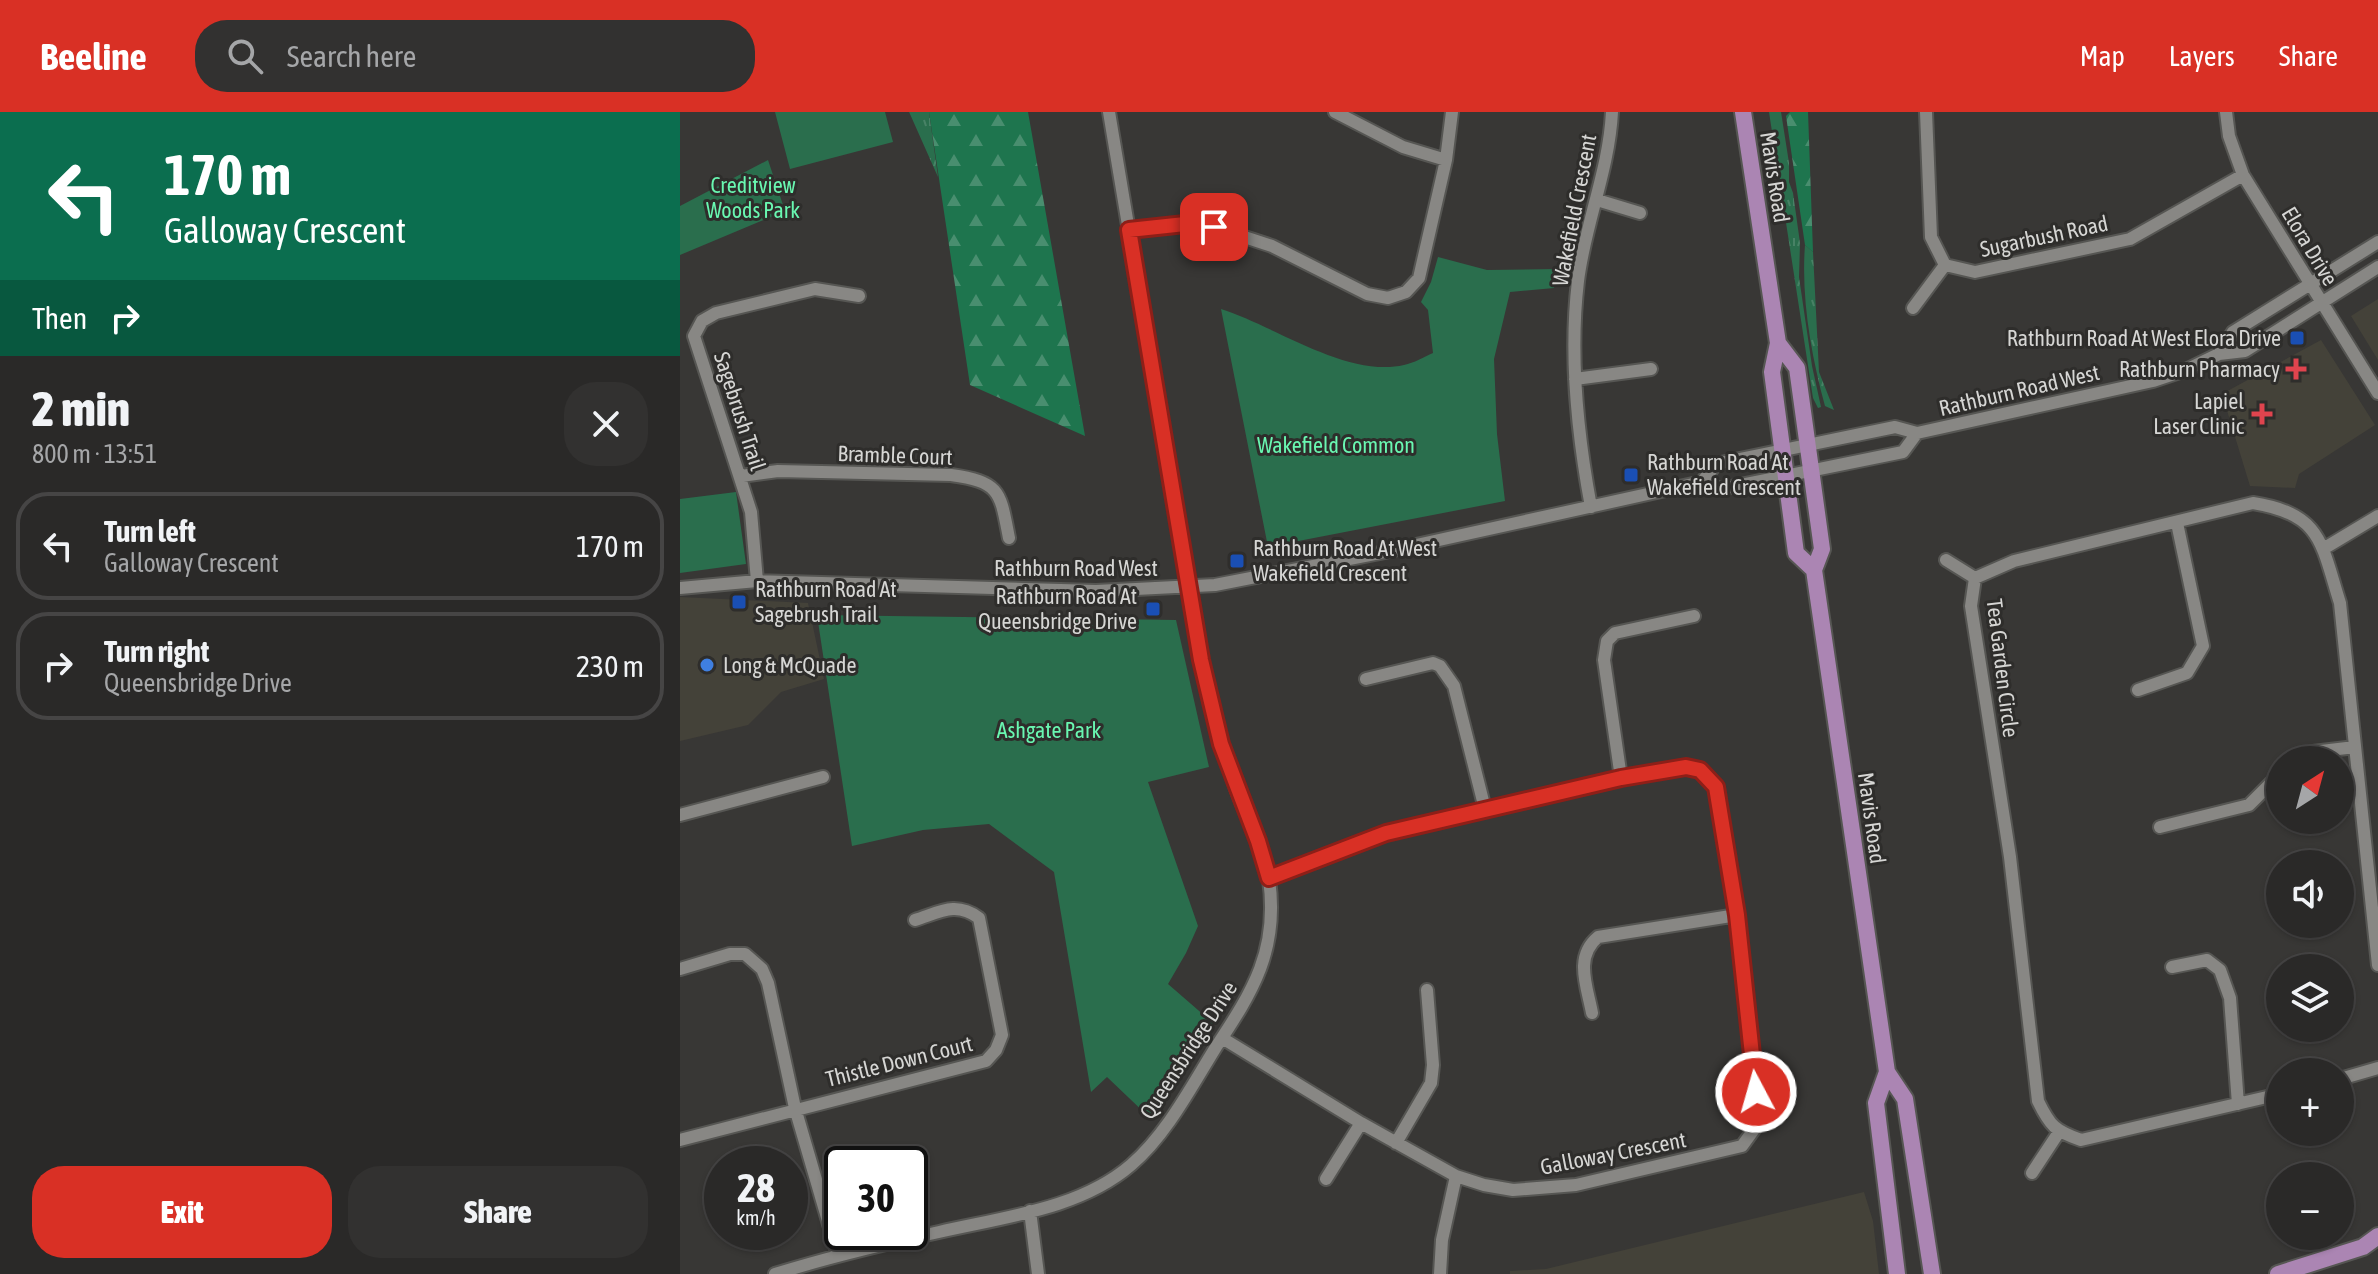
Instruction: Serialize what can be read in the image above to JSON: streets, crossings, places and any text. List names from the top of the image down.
{
  "streets": {
    "main road": ["Mavis Road"],
    "street": [
      "Wakefield Crescent",
      "Sugarbush Road",
      "Elora Drive",
      "Rathburn Road West",
      "Sagebrush Trail",
      "Bramble Court",
      "Tea Garden Circle",
      "Queensbridge Drive",
      "Thistle Down Court",
      "Galloway Crescent"
    ]
  },
  "crossings": [
    ["Mavis Road", "Rathburn Road West"],
    ["Wakefield Crescent", "Rathburn Road West"],
    ["Sugarbush Road", "Elora Drive"],
    ["Elora Drive", "Rathburn Road West"],
    ["Rathburn Road West", "Sagebrush Trail"],
    ["Rathburn Road West", "Queensbridge Drive"],
    ["Sagebrush Trail", "Bramble Court"],
    ["Queensbridge Drive", "Galloway Crescent"]
  ],
  "parks": ["Creditview Woods Park", "Wakefield Common", "Ashgate Park"],
  "places": {
    "transit": [
      "Rathburn Road At West Elora Drive",
      "Rathburn Road At Wakefield Crescent",
      "Rathburn Road At West Wakefield Crescent",
      "Rathburn Road At Sagebrush Trail",
      "Rathburn Road At Queensbridge Drive"
    ],
    "health": ["Rathburn Pharmacy", "Lapiel Laser Clinic"],
    "other": ["Long & McQuade"]
  },
  "north": "top right",
  "page": {
    "header": "Beeline",
    "search": "Search here",
    "nav": ["Map", "Layers", "Share"],
    "turn": ["170 m", "Galloway Crescent"],
    "then": "Then",
    "heading": ["2 min", "800 m · 13:51"],
    "list": [
      {
        "name": "Turn left",
        "note": "Galloway Crescent",
        "value": "170 m"
      },
      {
        "name": "Turn right",
        "note": "Queensbridge Drive",
        "value": "230 m"
      }
    ],
    "map_buttons": ["+", "−"],
    "speed": "28 km/h",
    "limit": "30",
    "buttons": ["Exit", "Share"]
  }
}
